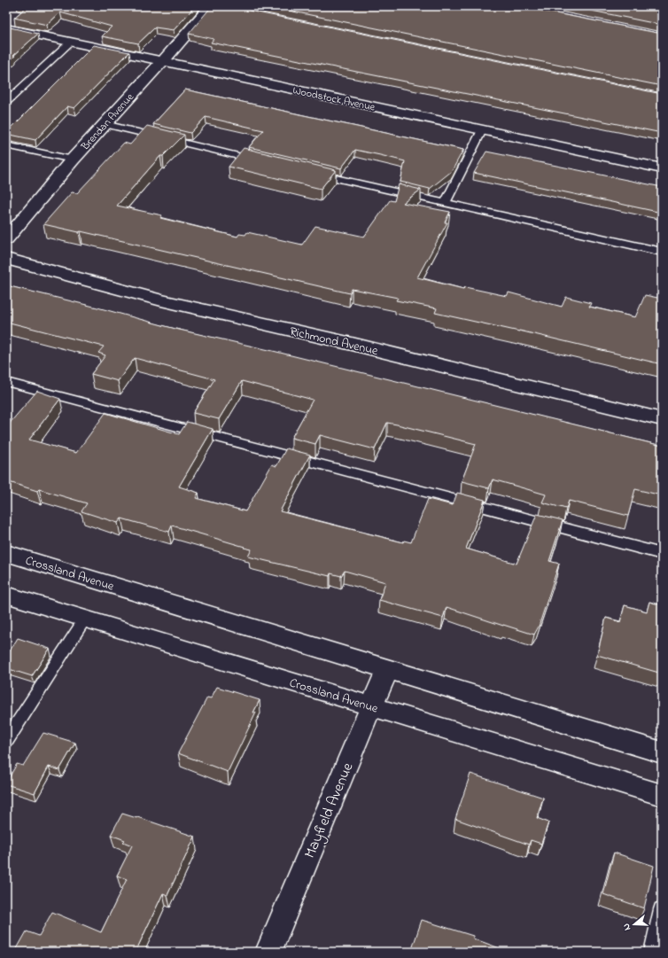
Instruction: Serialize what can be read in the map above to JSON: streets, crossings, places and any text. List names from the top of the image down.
{
  "streets": {
    "street": [
      "Woodstock Avenue",
      "Brendan Avenue",
      "Richmond Avenue",
      "Crossland Avenue",
      "Mayfield Avenue"
    ]
  },
  "crossings": [
    ["Woodstock Avenue", "Brendan Avenue"],
    ["Crossland Avenue", "Mayfield Avenue"]
  ],
  "north": "left"
}
